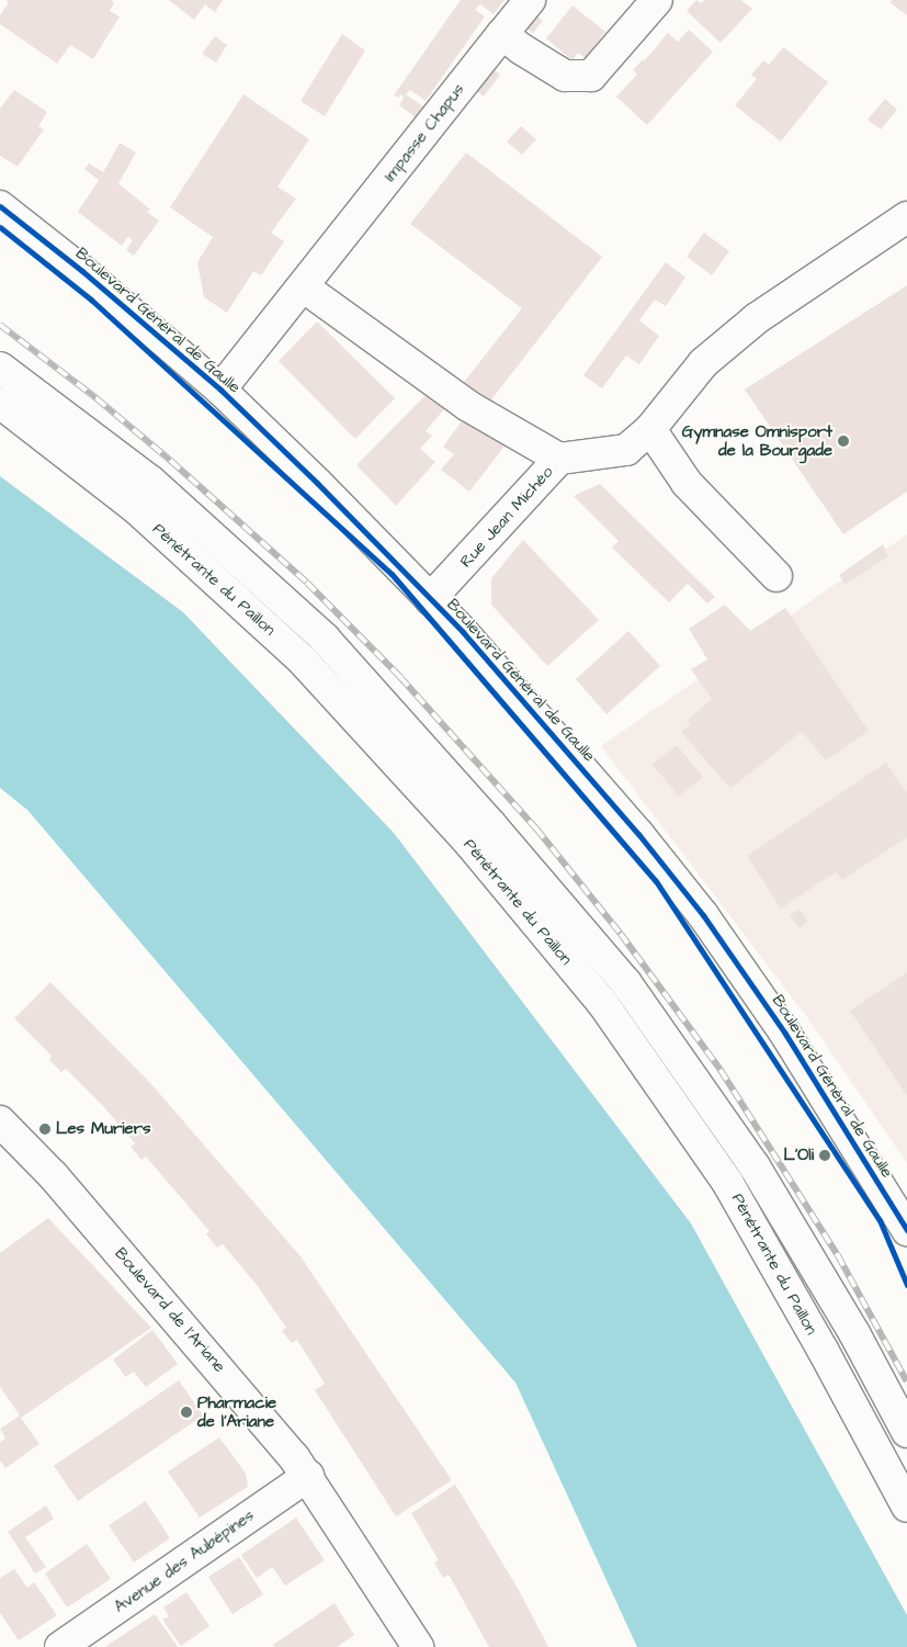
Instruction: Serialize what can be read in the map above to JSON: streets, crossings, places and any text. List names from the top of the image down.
{
  "streets": {
    "street": [
      "Impasse Chapus",
      "Boulevard Général de Gaulle",
      "Rue Jean Michéo",
      "Pénétrante du Paillon",
      "Boulevard de l'Ariane",
      "Avenue des Aubépines"
    ]
  },
  "crossings": [
    ["Impasse Chapus", "Boulevard Général de Gaulle"],
    ["Boulevard Général de Gaulle", "Rue Jean Michéo"],
    ["Boulevard de l'Ariane", "Avenue des Aubépines"]
  ],
  "places": [
    "Gymnase Omnisport de la Bourgade",
    "Les Muriers",
    "L'Oli",
    "Pharmacie de l'Ariane"
  ]
}
